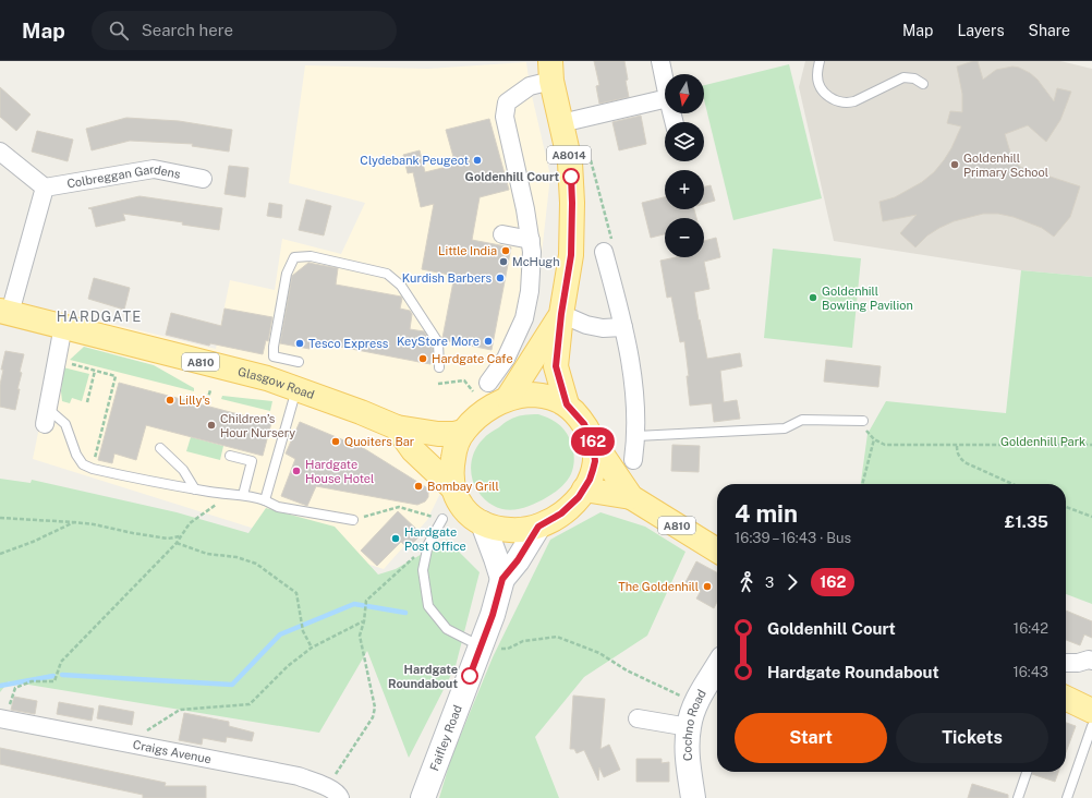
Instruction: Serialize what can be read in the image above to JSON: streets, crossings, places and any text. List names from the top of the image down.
{
  "streets": {
    "main road": ["A8014", "A810", "Glasgow Road"],
    "street": [
      "Colbreggan Gardens",
      "Cochno Road",
      "Faifley Road",
      "Craigs Avenue"
    ]
  },
  "crossings": [
    ["A8014", "A810"],
    ["A8014", "Glasgow Road"],
    ["A8014", "Faifley Road"],
    ["A810", "Glasgow Road"],
    ["A810", "Faifley Road"],
    ["Glasgow Road", "Faifley Road"]
  ],
  "districts": ["HARDGATE"],
  "parks": ["Goldenhill Park"],
  "places": [
    "Clydebank Peugeot",
    "Goldenhill Primary School",
    "Goldenhill Court",
    "Little India",
    "McHugh",
    "Kurdish Barbers",
    "Goldenhill Bowling Pavilion",
    "KeyStore More",
    "Tesco Express",
    "Hardgate Cafe",
    "Lilly's",
    "Children’s Hour Nursery",
    "Quoiters Bar",
    "Hardgate House Hotel",
    "Bombay Grill",
    "Hardgate Post Office",
    "The Goldenhill",
    "Hardgate Roundabout"
  ],
  "lines": ["bus line 162"],
  "north": "bottom",
  "page": {
    "header": "Map",
    "search": "Search here",
    "nav": ["Map", "Layers", "Share"],
    "on_map": "162",
    "map_buttons": ["+", "−"],
    "heading": ["4 min", "16:39 – 16:43 · Bus", "£1.35"],
    "legs": ["3", "162"],
    "list": [
      {
        "name": "Goldenhill Court",
        "value": "16:42"
      },
      {
        "name": "Hardgate Roundabout",
        "value": "16:43"
      }
    ],
    "buttons": ["Start", "Tickets"]
  }
}
